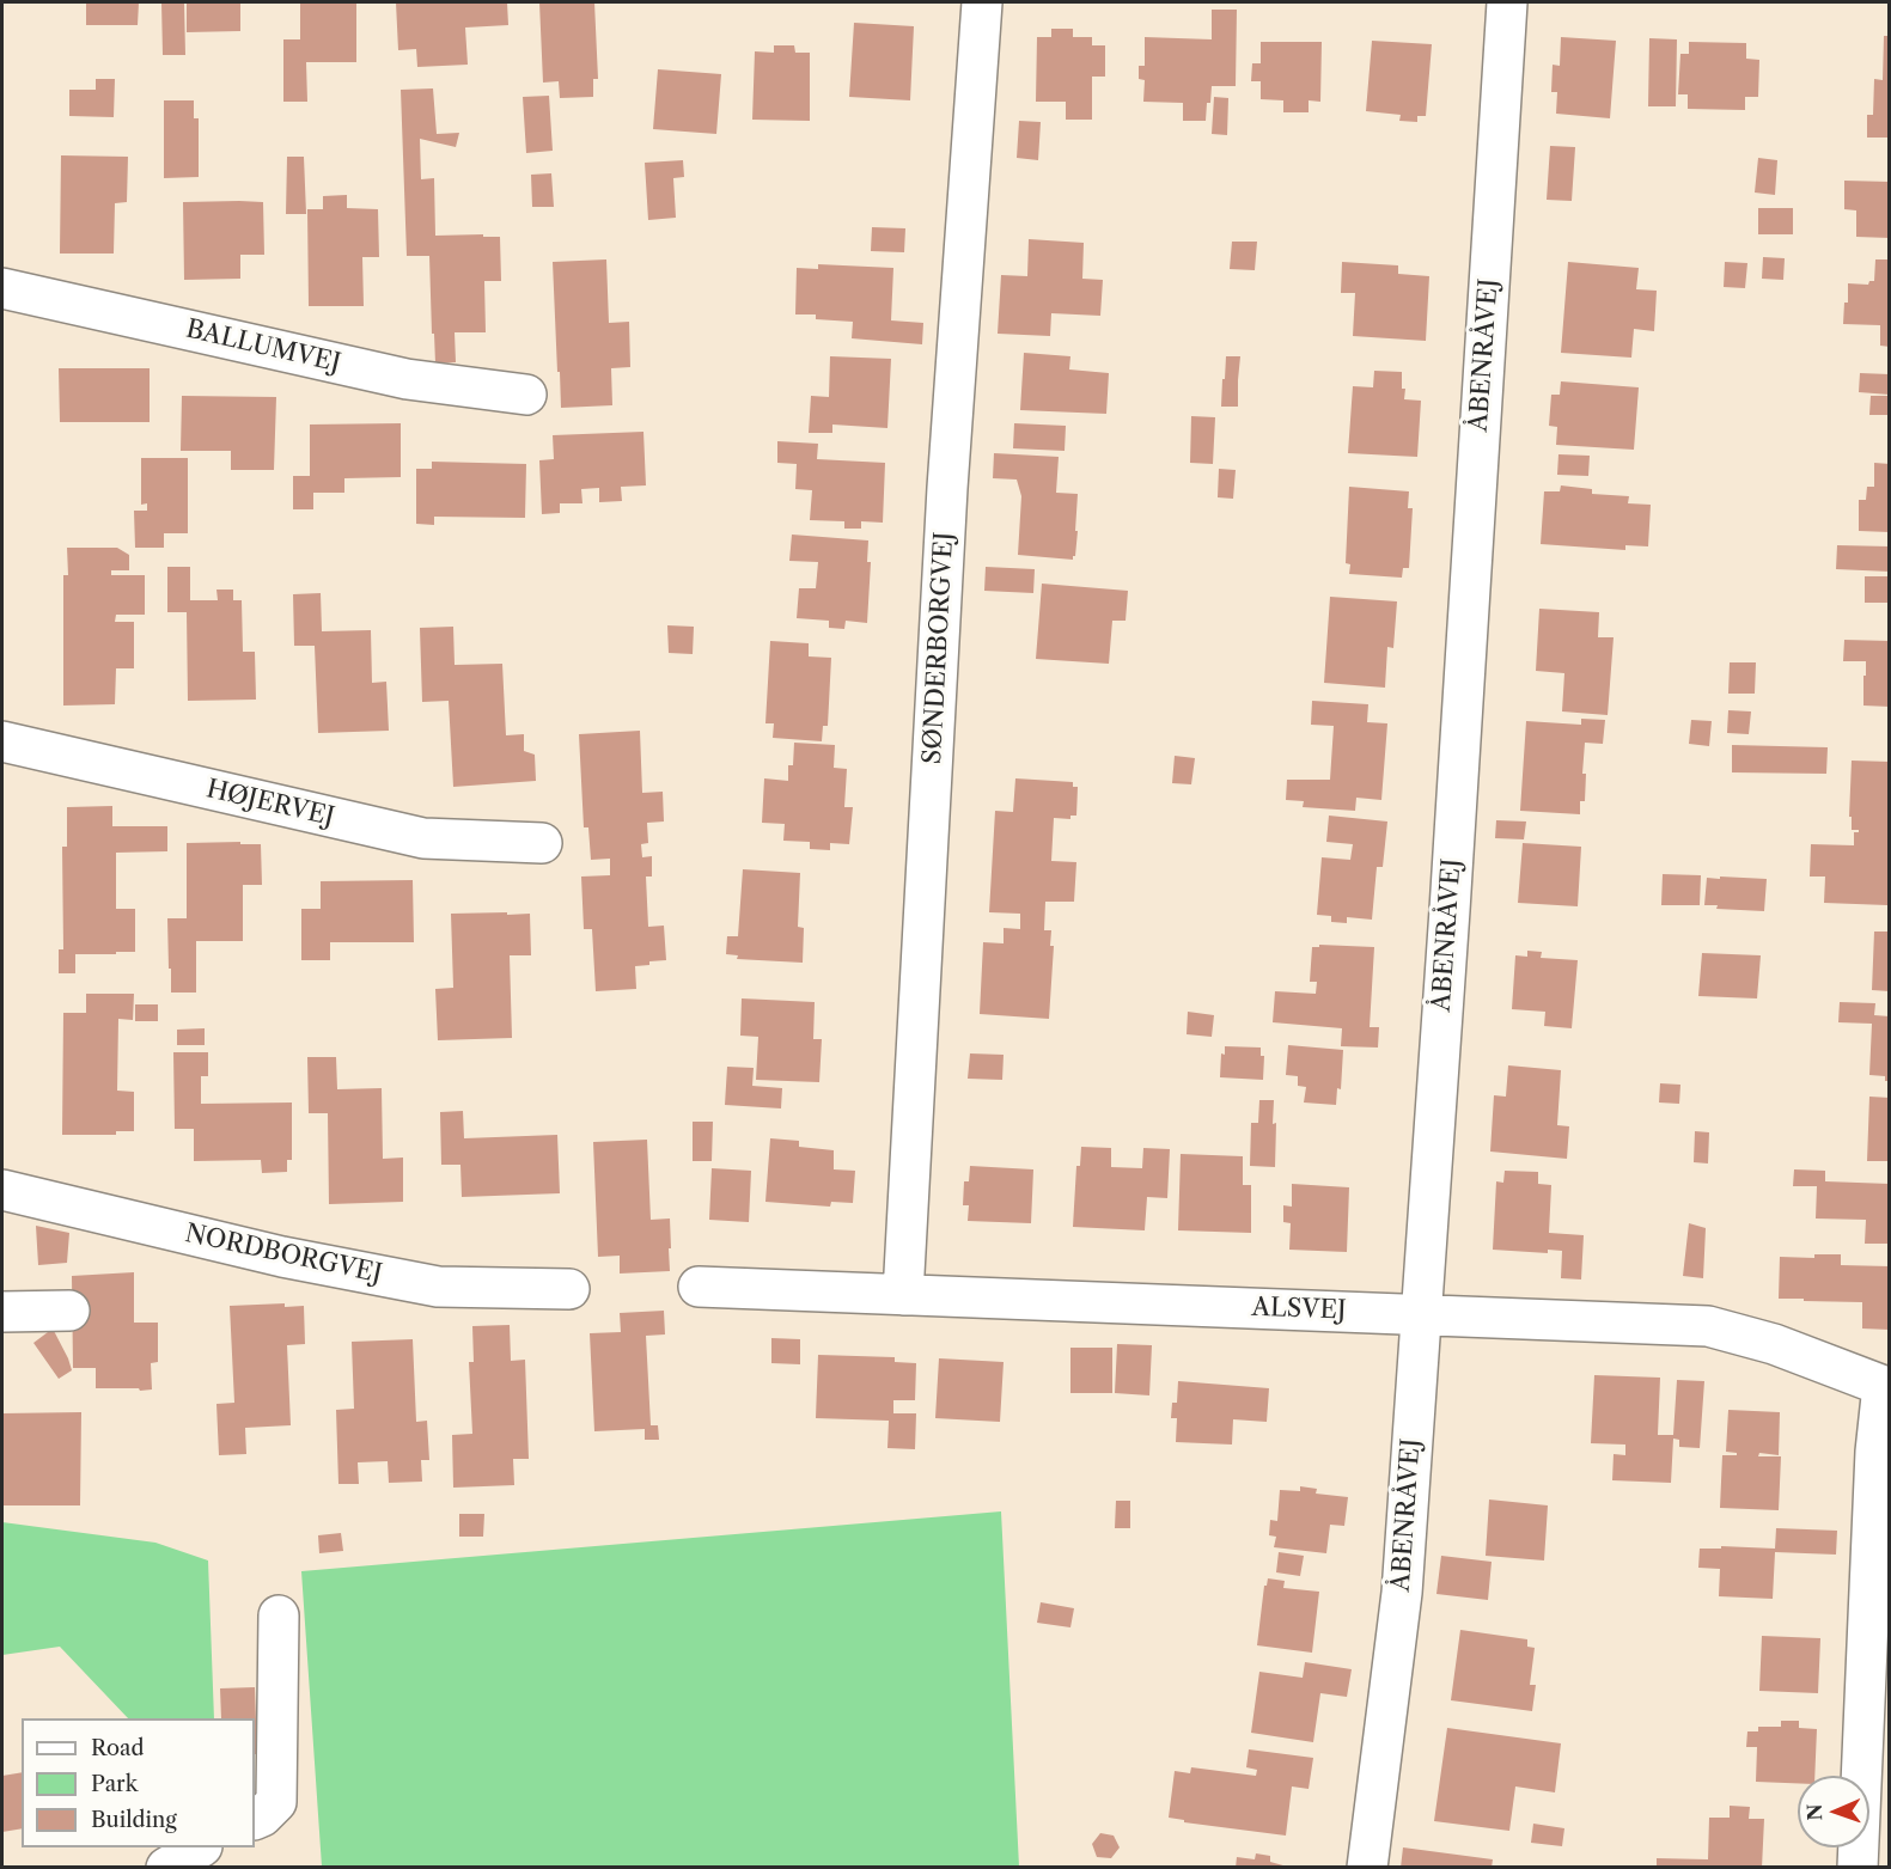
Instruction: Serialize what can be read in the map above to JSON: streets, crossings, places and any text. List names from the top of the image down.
{
  "streets": {
    "street": [
      "BALLUMVEJ",
      "ÅBENRÅVEJ",
      "SØNDERBORGVEJ",
      "HØJERVEJ",
      "NORDBORGVEJ",
      "ALSVEJ"
    ]
  },
  "crossings": [
    ["ÅBENRÅVEJ", "ALSVEJ"],
    ["SØNDERBORGVEJ", "ALSVEJ"]
  ],
  "legend": ["Road", "Park", "Building"],
  "north": "left"
}
